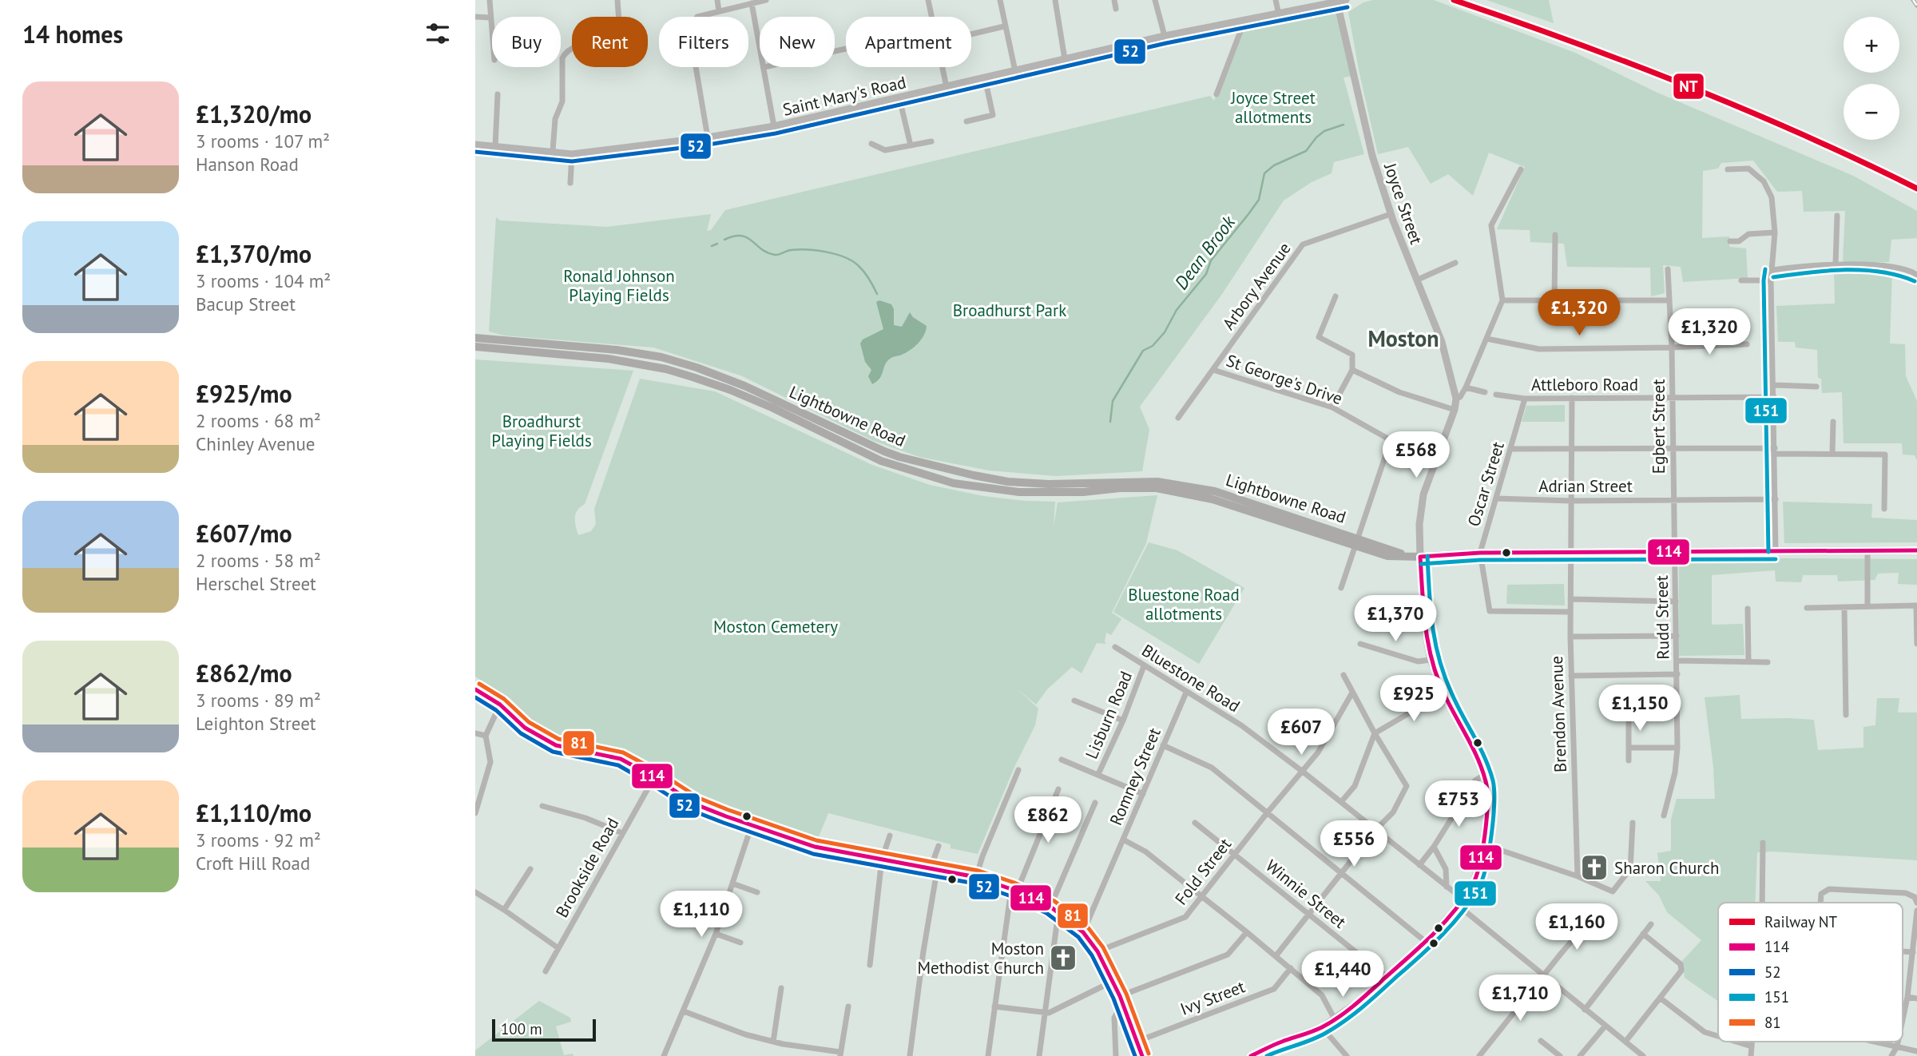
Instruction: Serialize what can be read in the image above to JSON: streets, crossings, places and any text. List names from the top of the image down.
{
  "streets": {
    "main road": ["Lightbowne Road"],
    "street": [
      "Saint Mary's Road",
      "Joyce Street",
      "Arbory Avenue",
      "St George's Drive",
      "Attleboro Road",
      "Egbert Street",
      "Oscar Street",
      "Adrian Street",
      "Rudd Street",
      "Bluestone Road",
      "Brendon Avenue",
      "Lisburn Road",
      "Romney Street",
      "Brookside Road",
      "Fold Street",
      "Winnie Street",
      "Ivy Street"
    ]
  },
  "crossings": [
    ["Saint Mary's Road", "Joyce Street"],
    ["Joyce Street", "Arbory Avenue"],
    ["Joyce Street", "St George's Drive"],
    ["Joyce Street", "Lightbowne Road"],
    ["Joyce Street", "Bluestone Road"],
    ["Joyce Street", "Winnie Street"],
    ["Arbory Avenue", "St George's Drive"],
    ["Attleboro Road", "Egbert Street"],
    ["Attleboro Road", "Oscar Street"],
    ["Attleboro Road", "Brendon Avenue"],
    ["Lightbowne Road", "Egbert Street"],
    ["Lightbowne Road", "Oscar Street"],
    ["Lightbowne Road", "Rudd Street"],
    ["Lightbowne Road", "Brendon Avenue"],
    ["Egbert Street", "Adrian Street"],
    ["Egbert Street", "Rudd Street"],
    ["Oscar Street", "Adrian Street"],
    ["Oscar Street", "Brendon Avenue"],
    ["Adrian Street", "Brendon Avenue"],
    ["Bluestone Road", "Lisburn Road"],
    ["Bluestone Road", "Romney Street"],
    ["Bluestone Road", "Fold Street"],
    ["Fold Street", "Winnie Street"]
  ],
  "districts": ["Moston"],
  "water": ["Dean Brook"],
  "parks": [
    "Joyce Street allotments",
    "Ronald Johnson Playing Fields",
    "Broadhurst Park",
    "Broadhurst Playing Fields",
    "Bluestone Road allotments",
    "Moston Cemetery"
  ],
  "places": {
    "church": ["Sharon Church", "Moston Methodist Church"]
  },
  "lines": [
    "rail line NT",
    "transit line 52",
    "transit line 151",
    "transit line 114",
    "transit line 81"
  ],
  "legend": [
    "Railway NT",
    "114",
    "52",
    "151",
    "81"
  ],
  "scale_bar": "100 m",
  "page": {
    "heading": "14 homes",
    "map_buttons": ["+", "−"],
    "chip": [
      "Buy",
      "Rent",
      "Filters",
      "New",
      "Apartment"
    ],
    "list": [
      {
        "name": "£1,320/mo",
        "note": "3 rooms · 107 m² · Hanson Road"
      },
      {
        "name": "£1,370/mo",
        "note": "3 rooms · 104 m² · Bacup Street"
      },
      {
        "name": "£925/mo",
        "note": "2 rooms · 68 m² · Chinley Avenue"
      },
      {
        "name": "£607/mo",
        "note": "2 rooms · 58 m² · Herschel Street"
      },
      {
        "name": "£862/mo",
        "note": "3 rooms · 89 m² · Leighton Street"
      },
      {
        "name": "£1,110/mo",
        "note": "3 rooms · 92 m² · Croft Hill Road"
      }
    ],
    "price": [
      "£1,320",
      "£1,320",
      "£568",
      "£1,370",
      "£925",
      "£1,150",
      "£607",
      "£753",
      "£862",
      "£556",
      "£1,110",
      "£1,160",
      "£1,440",
      "£1,710"
    ],
    "scale": "100 m"
  }
}
